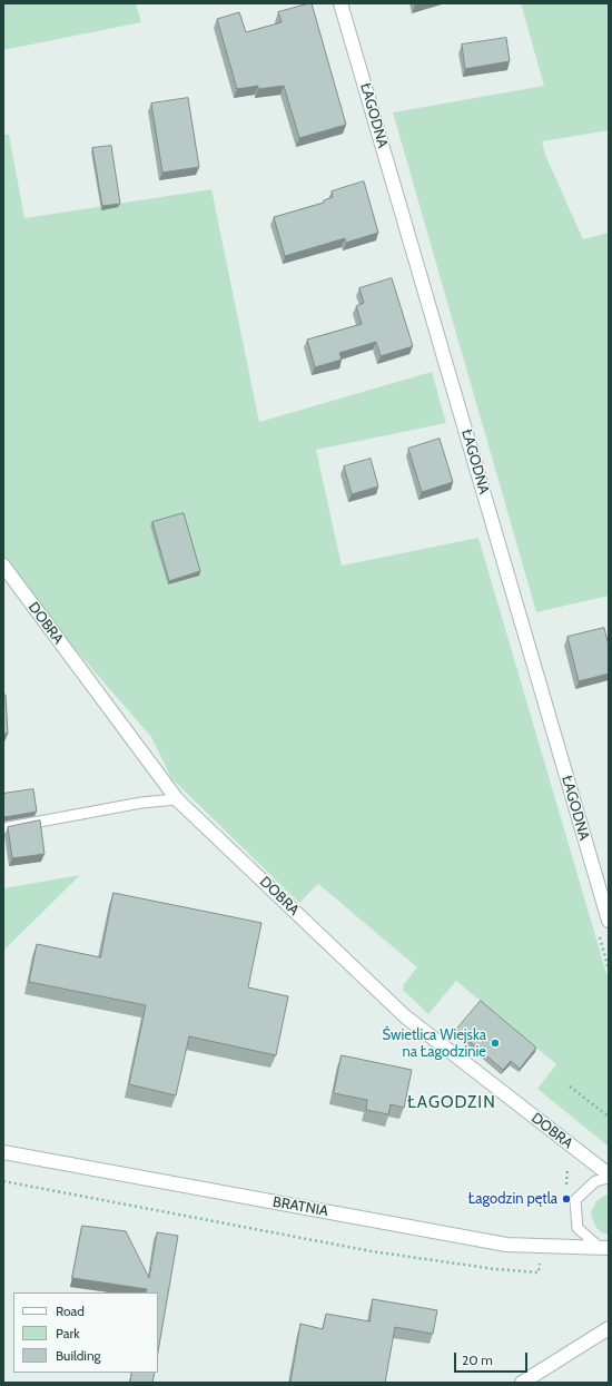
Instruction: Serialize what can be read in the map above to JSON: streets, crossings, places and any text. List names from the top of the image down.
{
  "streets": {
    "street": ["ŁAGODNA", "DOBRA", "BRATNIA"]
  },
  "districts": ["ŁAGODZIN"],
  "places": ["Świetlica Wiejska na Łagodzinie", "Łagodzin pętla"],
  "legend": ["Road", "Park", "Building"],
  "scale_bar": "20 m"
}
